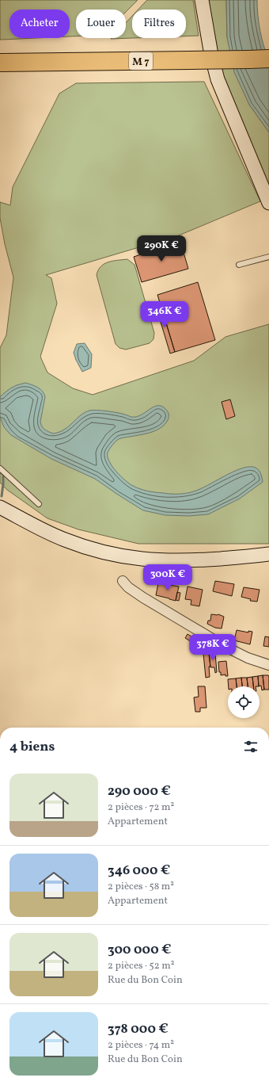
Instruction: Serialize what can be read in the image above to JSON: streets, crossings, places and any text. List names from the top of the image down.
{
  "streets": {
    "highway": ["M 7"]
  },
  "page": {
    "chip": ["Acheter", "Louer", "Filtres"],
    "price": [
      "290K €",
      "346K €",
      "300K €",
      "378K €"
    ],
    "heading": "4 biens",
    "list": [
      {
        "name": "290 000 €",
        "note": "2 pièces · 72 m² · Appartement"
      },
      {
        "name": "346 000 €",
        "note": "2 pièces · 58 m² · Appartement"
      },
      {
        "name": "300 000 €",
        "note": "2 pièces · 52 m² · Rue du Bon Coin"
      },
      {
        "name": "378 000 €",
        "note": "2 pièces · 74 m² · Rue du Bon Coin"
      }
    ]
  }
}
